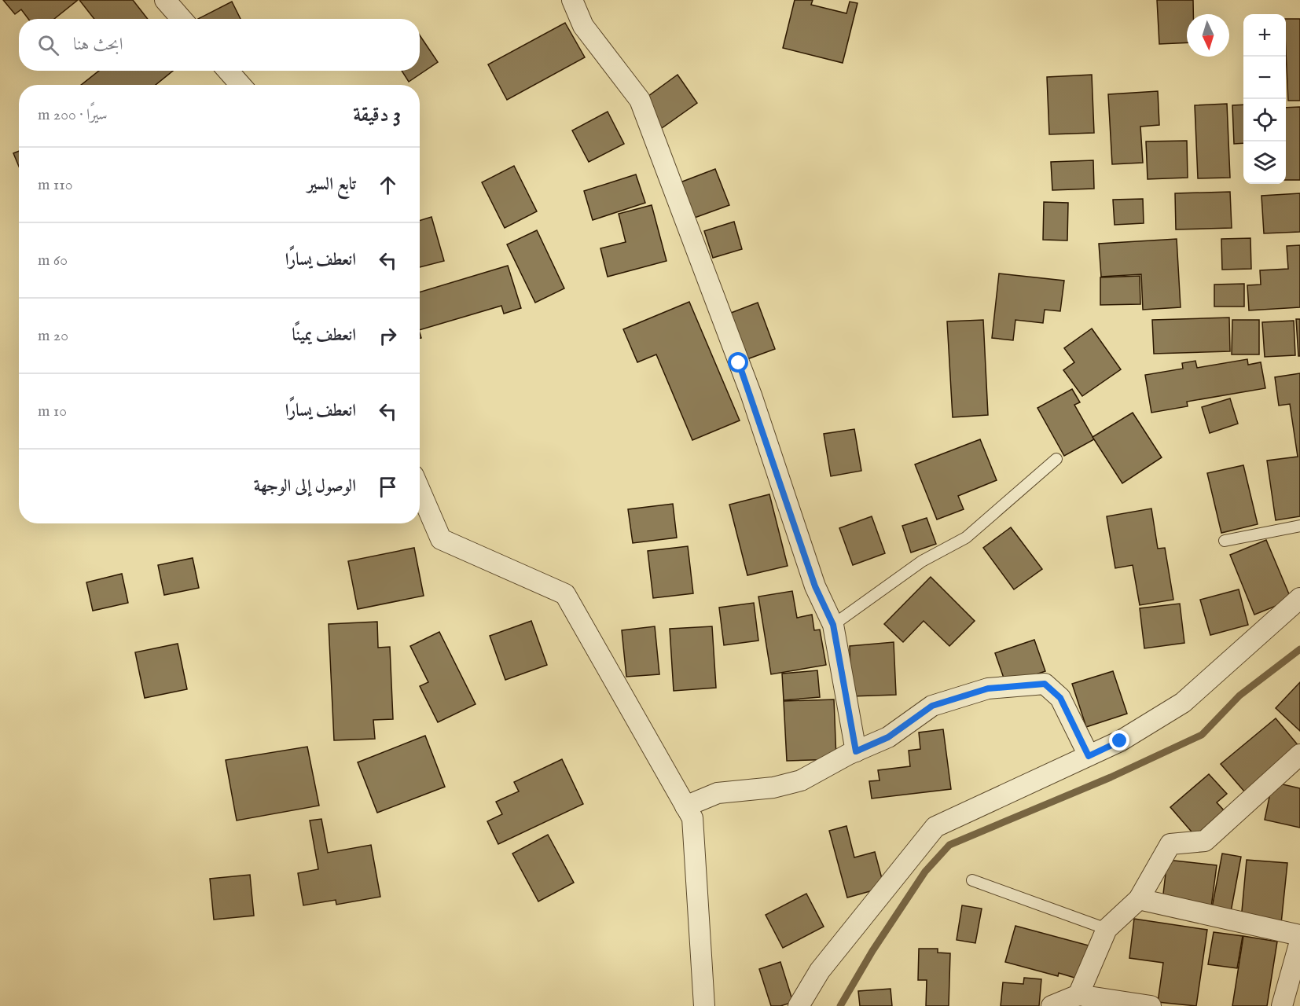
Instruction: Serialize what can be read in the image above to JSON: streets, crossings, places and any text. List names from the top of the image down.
{
  "north": "bottom",
  "page": {
    "map_buttons": ["+", "−"],
    "search": "ابحث هنا",
    "heading": ["3 دقيقة", "سيرًا · 200 m"],
    "list": [
      ["تابع السير", "110 m"],
      ["انعطف يسارًا", "60 m"],
      ["انعطف يمينًا", "20 m"],
      ["انعطف يسارًا", "10 m"],
      "الوصول إلى الوجهة"
    ]
  }
}
